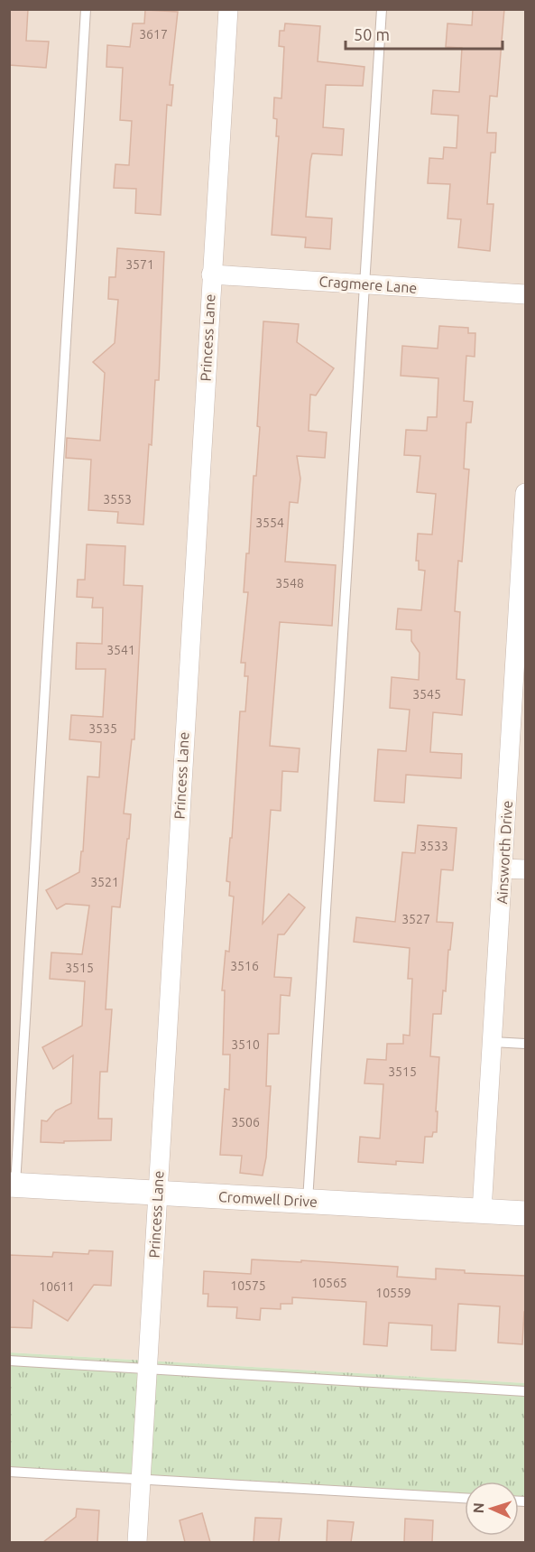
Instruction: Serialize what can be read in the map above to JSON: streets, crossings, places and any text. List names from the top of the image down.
{
  "streets": {
    "street": [
      "Cragmere Lane",
      "Princess Lane",
      "Ainsworth Drive",
      "Cromwell Drive"
    ]
  },
  "crossings": [
    ["Cragmere Lane", "Princess Lane"],
    ["Princess Lane", "Cromwell Drive"],
    ["Ainsworth Drive", "Cromwell Drive"]
  ],
  "house_numbers": [
    "3617",
    "3571",
    "3553",
    "3554",
    "3548",
    "3541",
    "3545",
    "3535",
    "3533",
    "3521",
    "3527",
    "3516",
    "3515",
    "3510",
    "3515",
    "3506",
    "10565",
    "10575",
    "10611",
    "10559"
  ],
  "scale_bar": "50 m",
  "north": "left"
}
